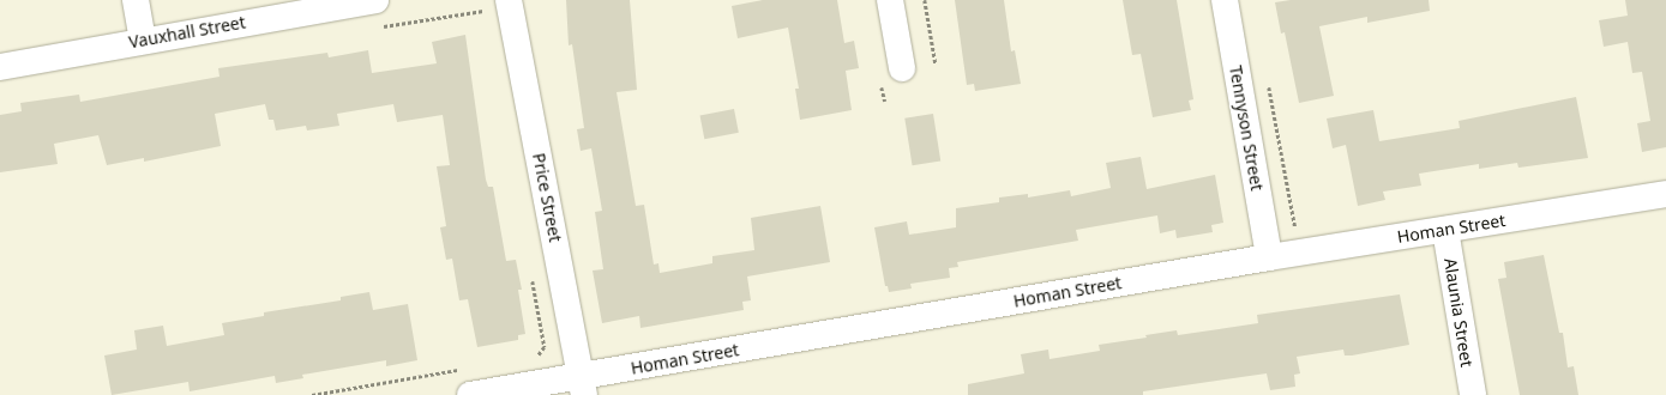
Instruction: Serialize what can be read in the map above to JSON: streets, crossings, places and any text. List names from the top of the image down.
{
  "streets": {
    "street": [
      "Vauxhall Street",
      "Tennyson Street",
      "Price Street",
      "Homan Street",
      "Alaunia Street"
    ]
  },
  "crossings": [
    ["Tennyson Street", "Homan Street"],
    ["Price Street", "Homan Street"],
    ["Homan Street", "Alaunia Street"]
  ]
}
